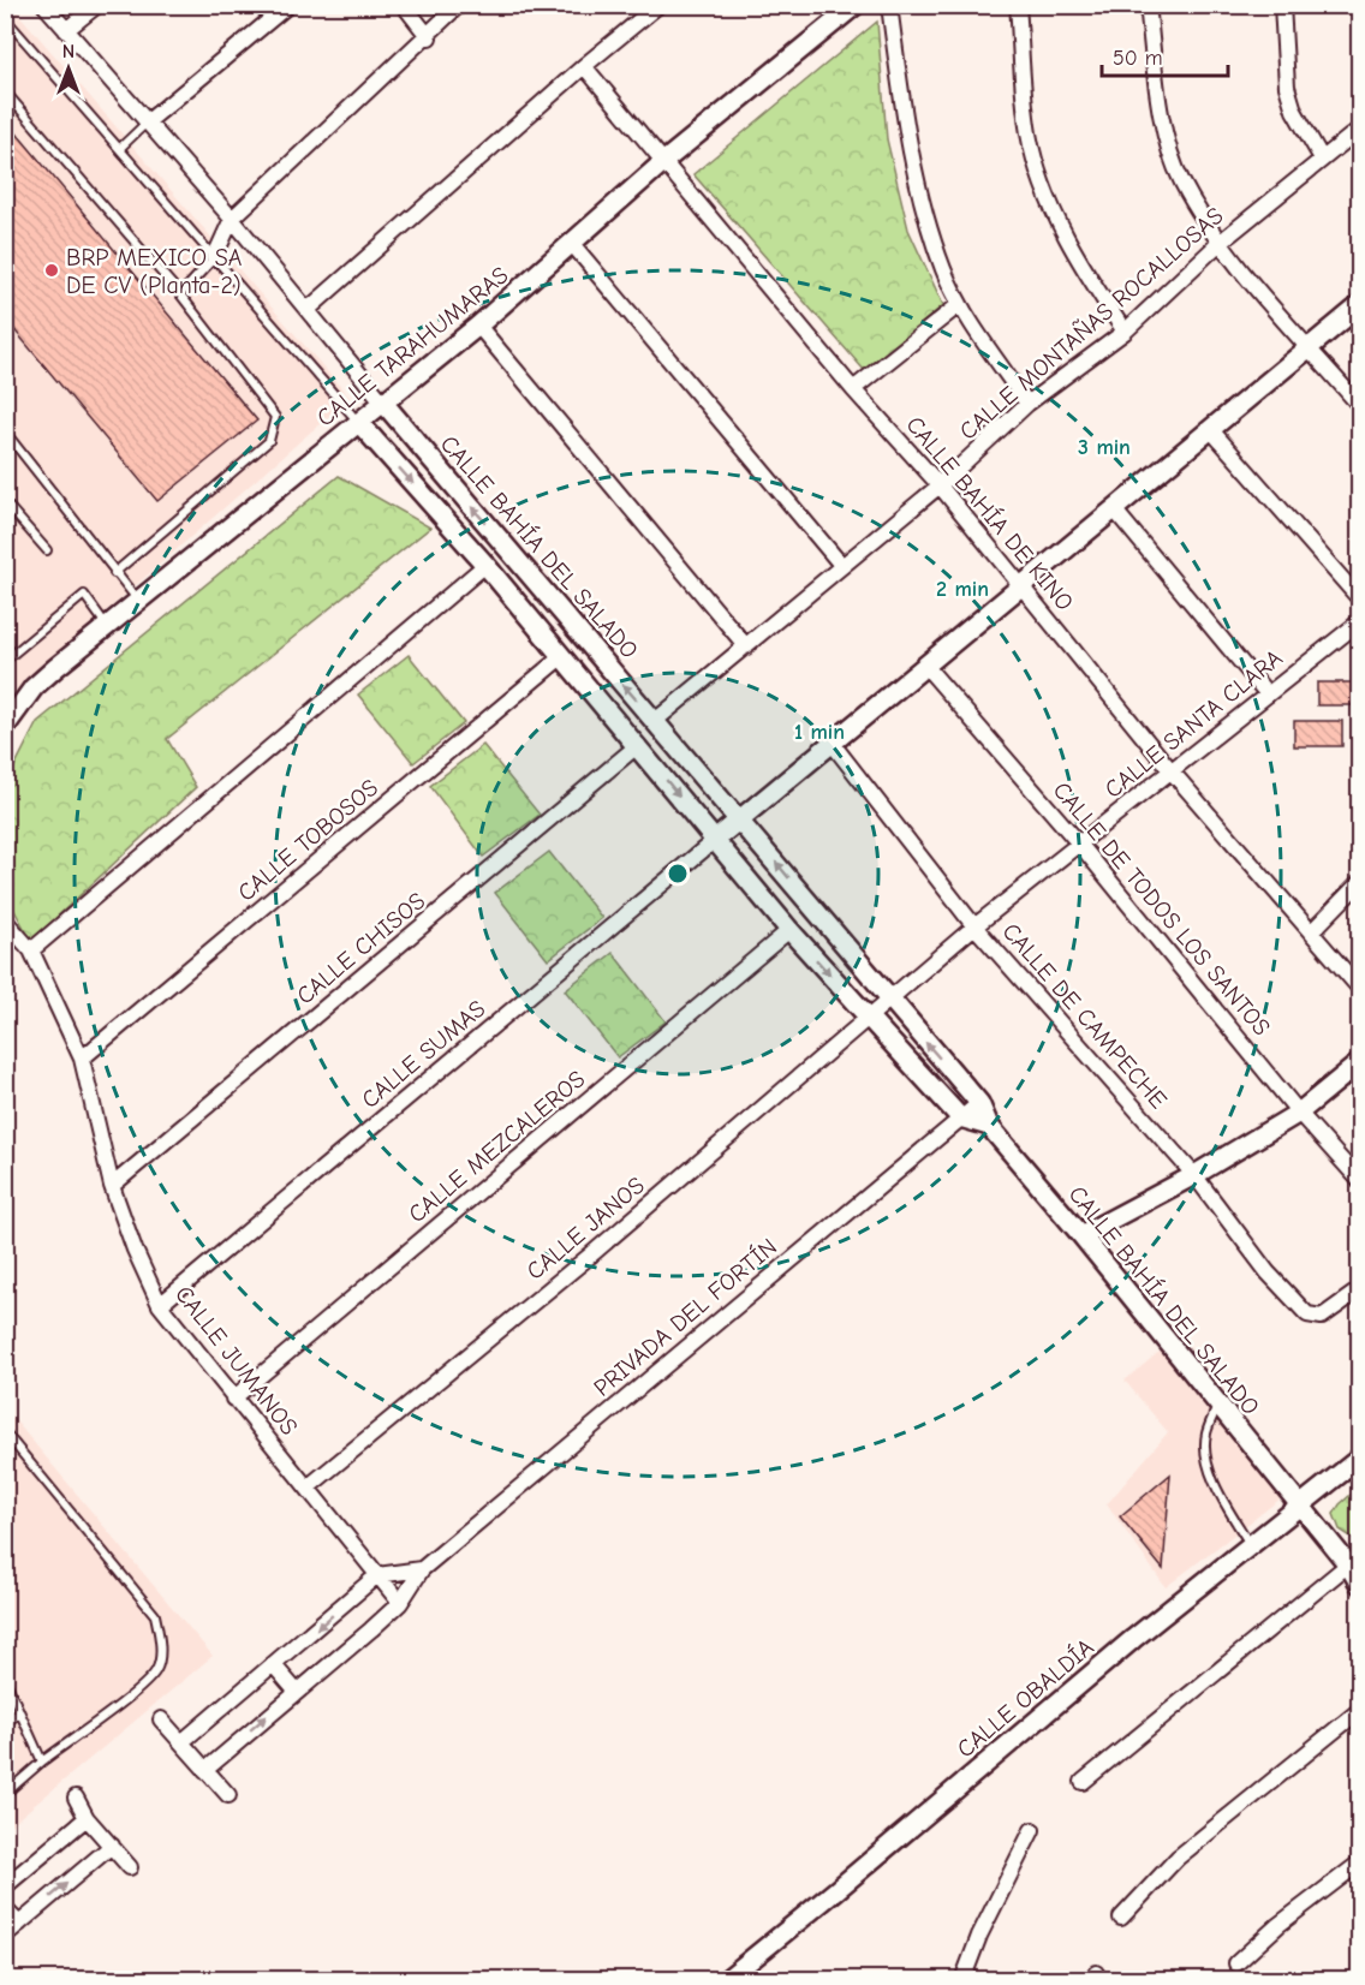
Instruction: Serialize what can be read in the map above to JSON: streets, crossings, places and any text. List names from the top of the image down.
{
  "streets": {
    "street": [
      "CALLE MONTAÑAS ROCALLOSAS",
      "CALLE TARAHUMARAS",
      "CALLE BAHÍA DE KINO",
      "CALLE BAHÍA DEL SALADO",
      "CALLE SANTA CLARA",
      "CALLE TOBOSOS",
      "CALLE DE TODOS LOS SANTOS",
      "CALLE CHISOS",
      "CALLE DE CAMPECHE",
      "CALLE SUMAS",
      "CALLE MEZCALEROS",
      "CALLE JANOS",
      "PRIVADA DEL FORTÍN",
      "CALLE JUMANOS",
      "CALLE OBALDÍA"
    ]
  },
  "crossings": [
    ["CALLE MONTAÑAS ROCALLOSAS", "CALLE BAHÍA DE KINO"],
    ["CALLE MONTAÑAS ROCALLOSAS", "CALLE BAHÍA DEL SALADO"],
    ["CALLE TARAHUMARAS", "CALLE BAHÍA DE KINO"],
    ["CALLE TARAHUMARAS", "CALLE BAHÍA DEL SALADO"],
    ["CALLE BAHÍA DE KINO", "CALLE SANTA CLARA"],
    ["CALLE BAHÍA DEL SALADO", "CALLE SANTA CLARA"],
    ["CALLE BAHÍA DEL SALADO", "CALLE JANOS"],
    ["CALLE BAHÍA DEL SALADO", "PRIVADA DEL FORTÍN"],
    ["CALLE BAHÍA DEL SALADO", "CALLE OBALDÍA"],
    ["CALLE SANTA CLARA", "CALLE DE TODOS LOS SANTOS"],
    ["CALLE SANTA CLARA", "CALLE DE CAMPECHE"],
    ["CALLE SANTA CLARA", "CALLE JANOS"],
    ["CALLE TOBOSOS", "CALLE JUMANOS"],
    ["CALLE CHISOS", "CALLE JUMANOS"],
    ["CALLE SUMAS", "CALLE JUMANOS"],
    ["CALLE MEZCALEROS", "CALLE JUMANOS"],
    ["CALLE JANOS", "CALLE JUMANOS"],
    ["PRIVADA DEL FORTÍN", "CALLE JUMANOS"]
  ],
  "places": ["BRP MEXICO SA DE CV (Planta-2)"],
  "scale_bar": "50 m",
  "north": "top",
  "rings": ["3 min", "2 min", "1 min"]
}
